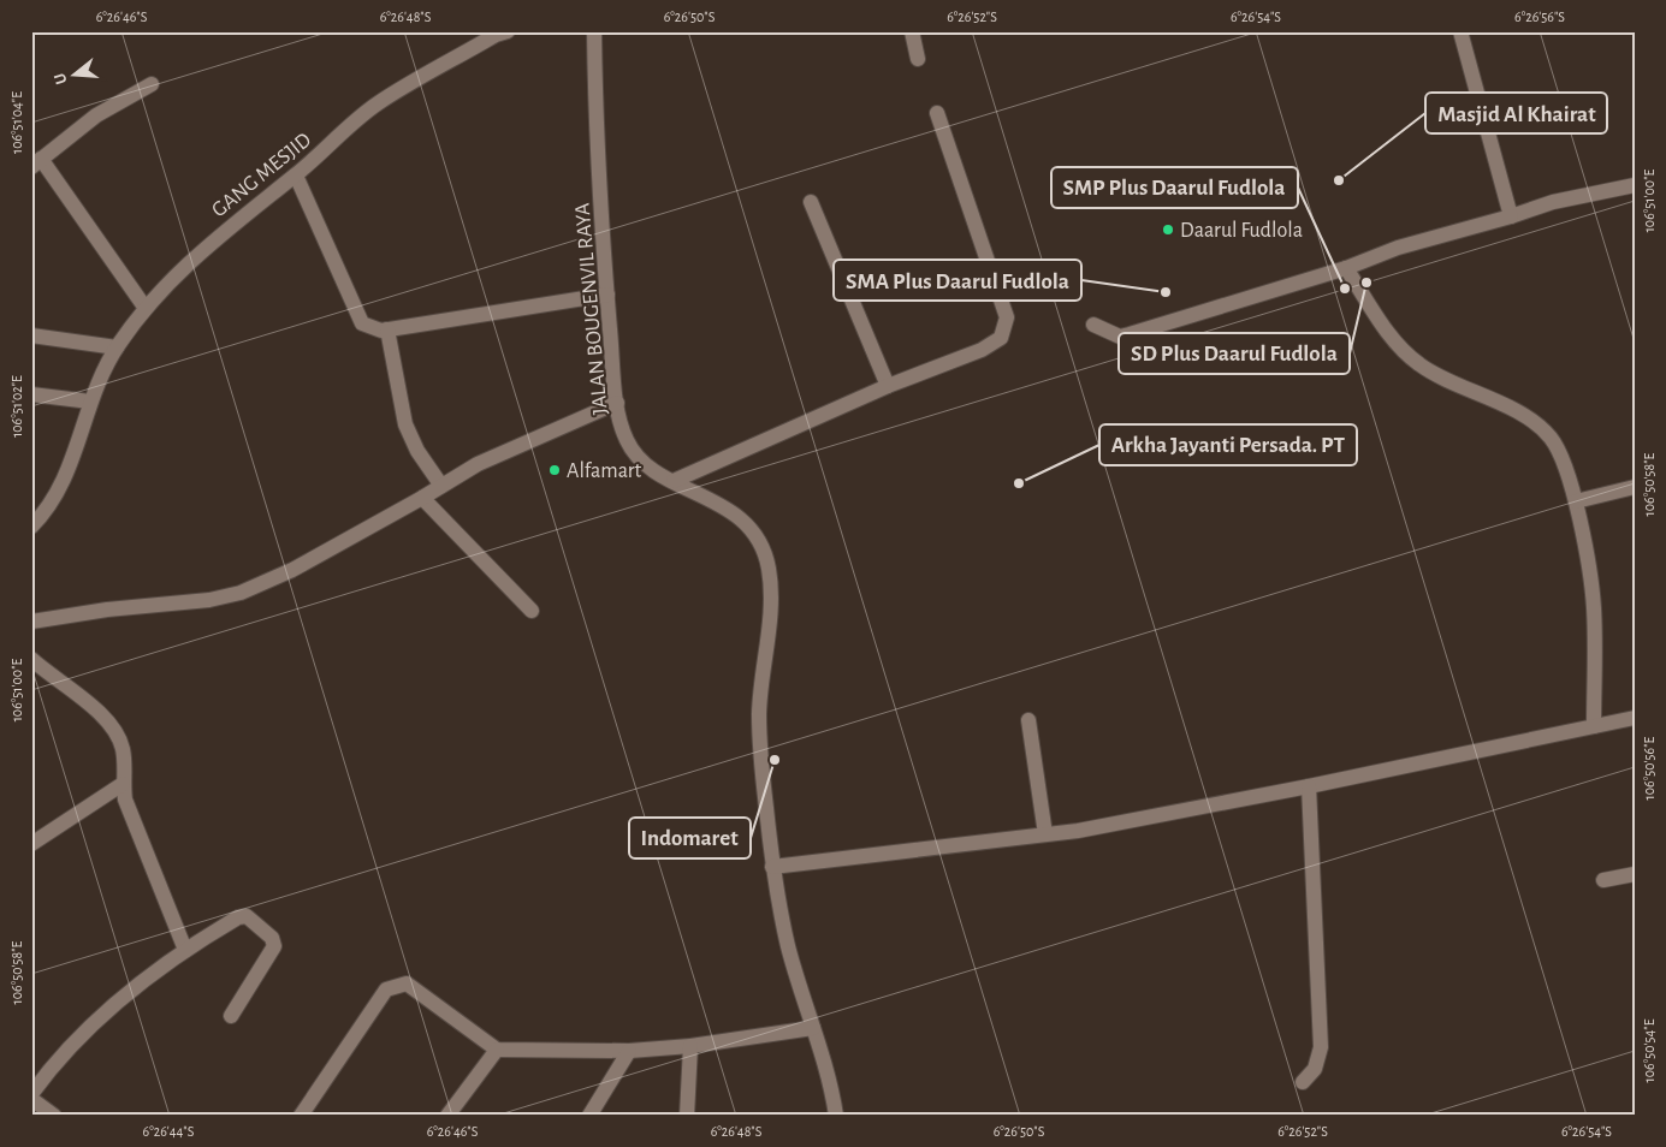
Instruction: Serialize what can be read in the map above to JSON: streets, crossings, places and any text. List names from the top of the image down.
{
  "streets": {
    "street": ["GANG MESJID", "JALAN BOUGENVIL RAYA"]
  },
  "places": [
    "Masjid Al Khairat",
    "Daarul Fudlola",
    "SD Plus Daarul Fudlola",
    "SMP Plus Daarul Fudlola",
    "SMA Plus Daarul Fudlola",
    "Alfamart",
    "Arkha Jayanti Persada. PT",
    "Indomaret"
  ],
  "north": "left",
  "coordinates": [
    "6°26'46\"S",
    "6°26'48\"S",
    "6°26'50\"S",
    "6°26'52\"S",
    "6°26'54\"S",
    "6°26'56\"S",
    "106°51'04\"E",
    "106°51'00\"E",
    "106°51'02\"E",
    "106°50'58\"E",
    "106°50'56\"E",
    "106°50'54\"E",
    "6°26'44\"S"
  ]
}
